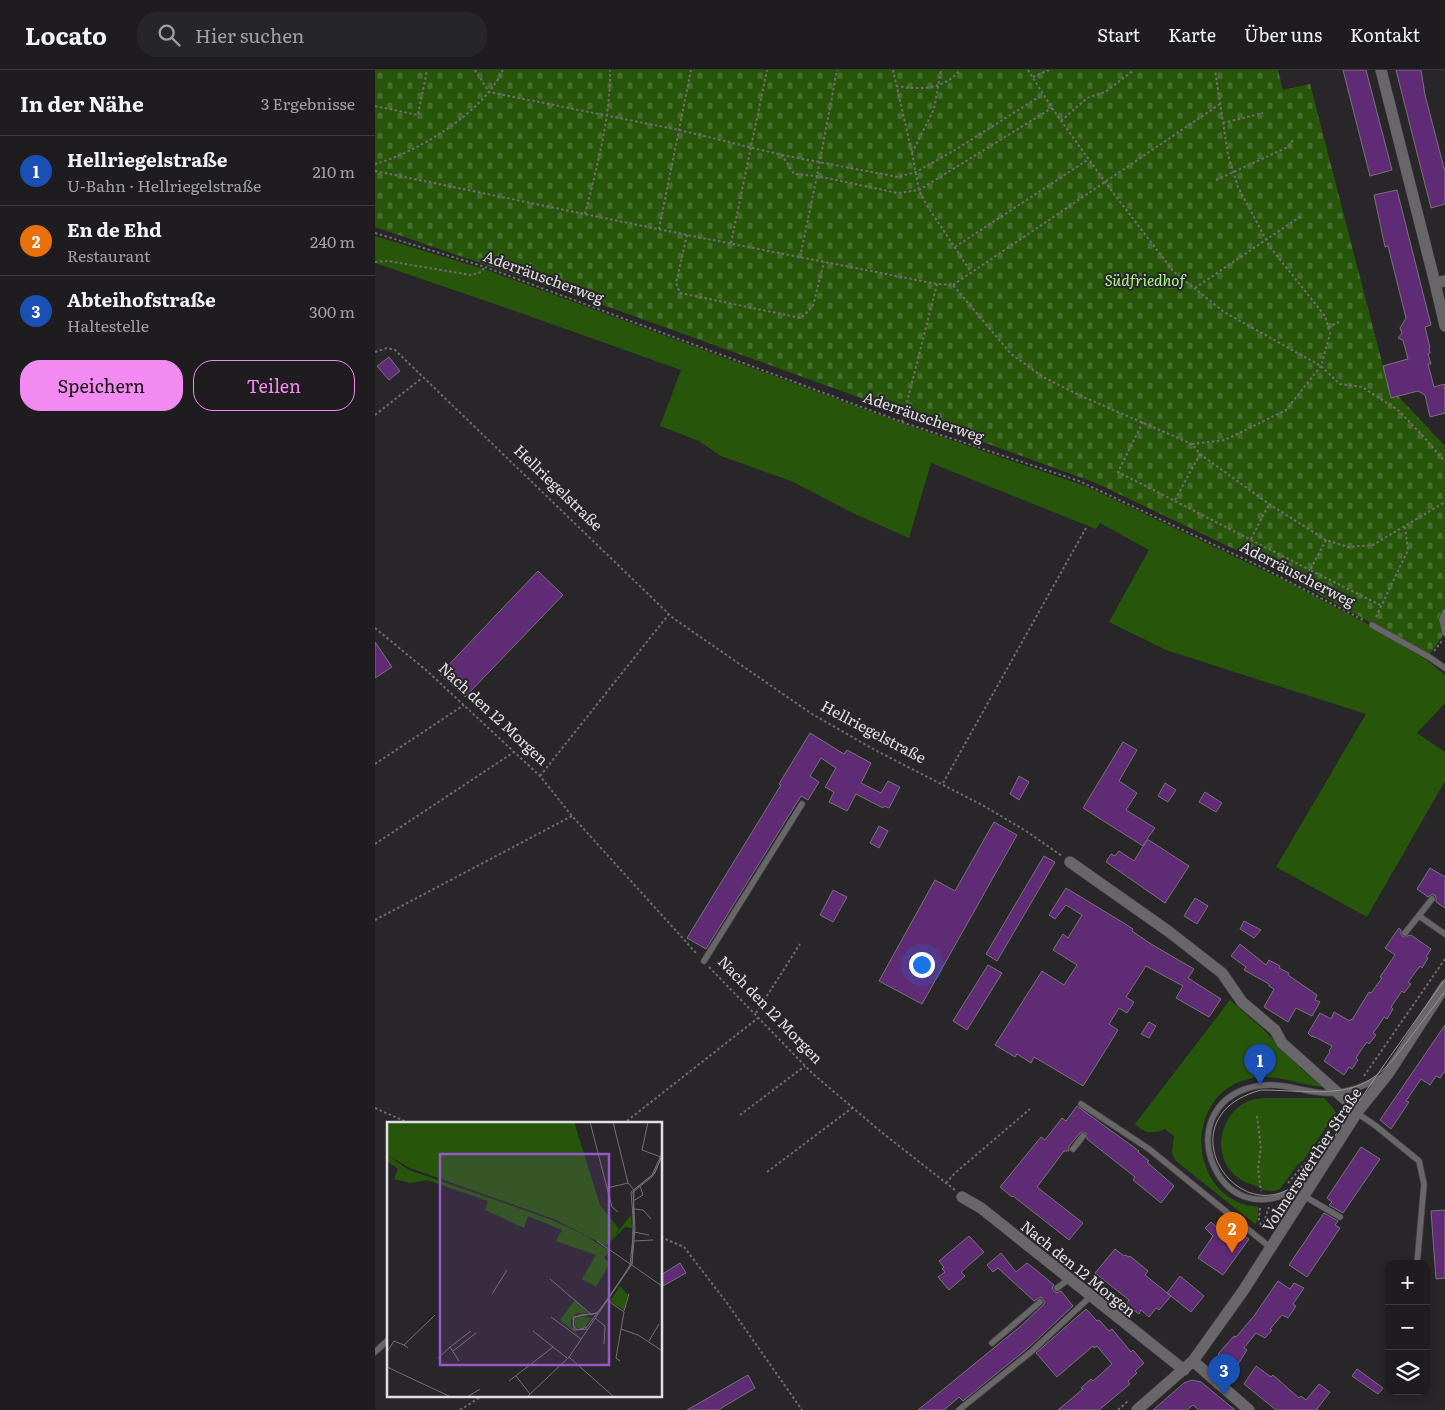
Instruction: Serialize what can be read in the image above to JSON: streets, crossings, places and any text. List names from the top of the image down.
{
  "streets": {
    "street": ["Nach den 12 Morgen", "Volmerswerther Straße"],
    "path": ["Aderräuscherweg", "Hellriegelstraße"]
  },
  "crossings": [
    ["Nach den 12 Morgen", "Volmerswerther Straße"]
  ],
  "parks": ["Südfriedhof"],
  "page": {
    "header": "Locato",
    "search": "Hier suchen",
    "nav": [
      "Start",
      "Karte",
      "Über uns",
      "Kontakt"
    ],
    "heading": ["In der Nähe", "3 Ergebnisse"],
    "list": [
      {
        "mark": "1",
        "name": "Hellriegelstraße",
        "note": "U-Bahn · Hellriegelstraße",
        "value": "210 m"
      },
      {
        "mark": "2",
        "name": "En de Ehd",
        "note": "Restaurant",
        "value": "240 m"
      },
      {
        "mark": "3",
        "name": "Abteihofstraße",
        "note": "Haltestelle",
        "value": "300 m"
      }
    ],
    "buttons": ["Speichern", "Teilen"],
    "pins": ["1", "2", "3"],
    "map_buttons": ["+", "−"]
  }
}
